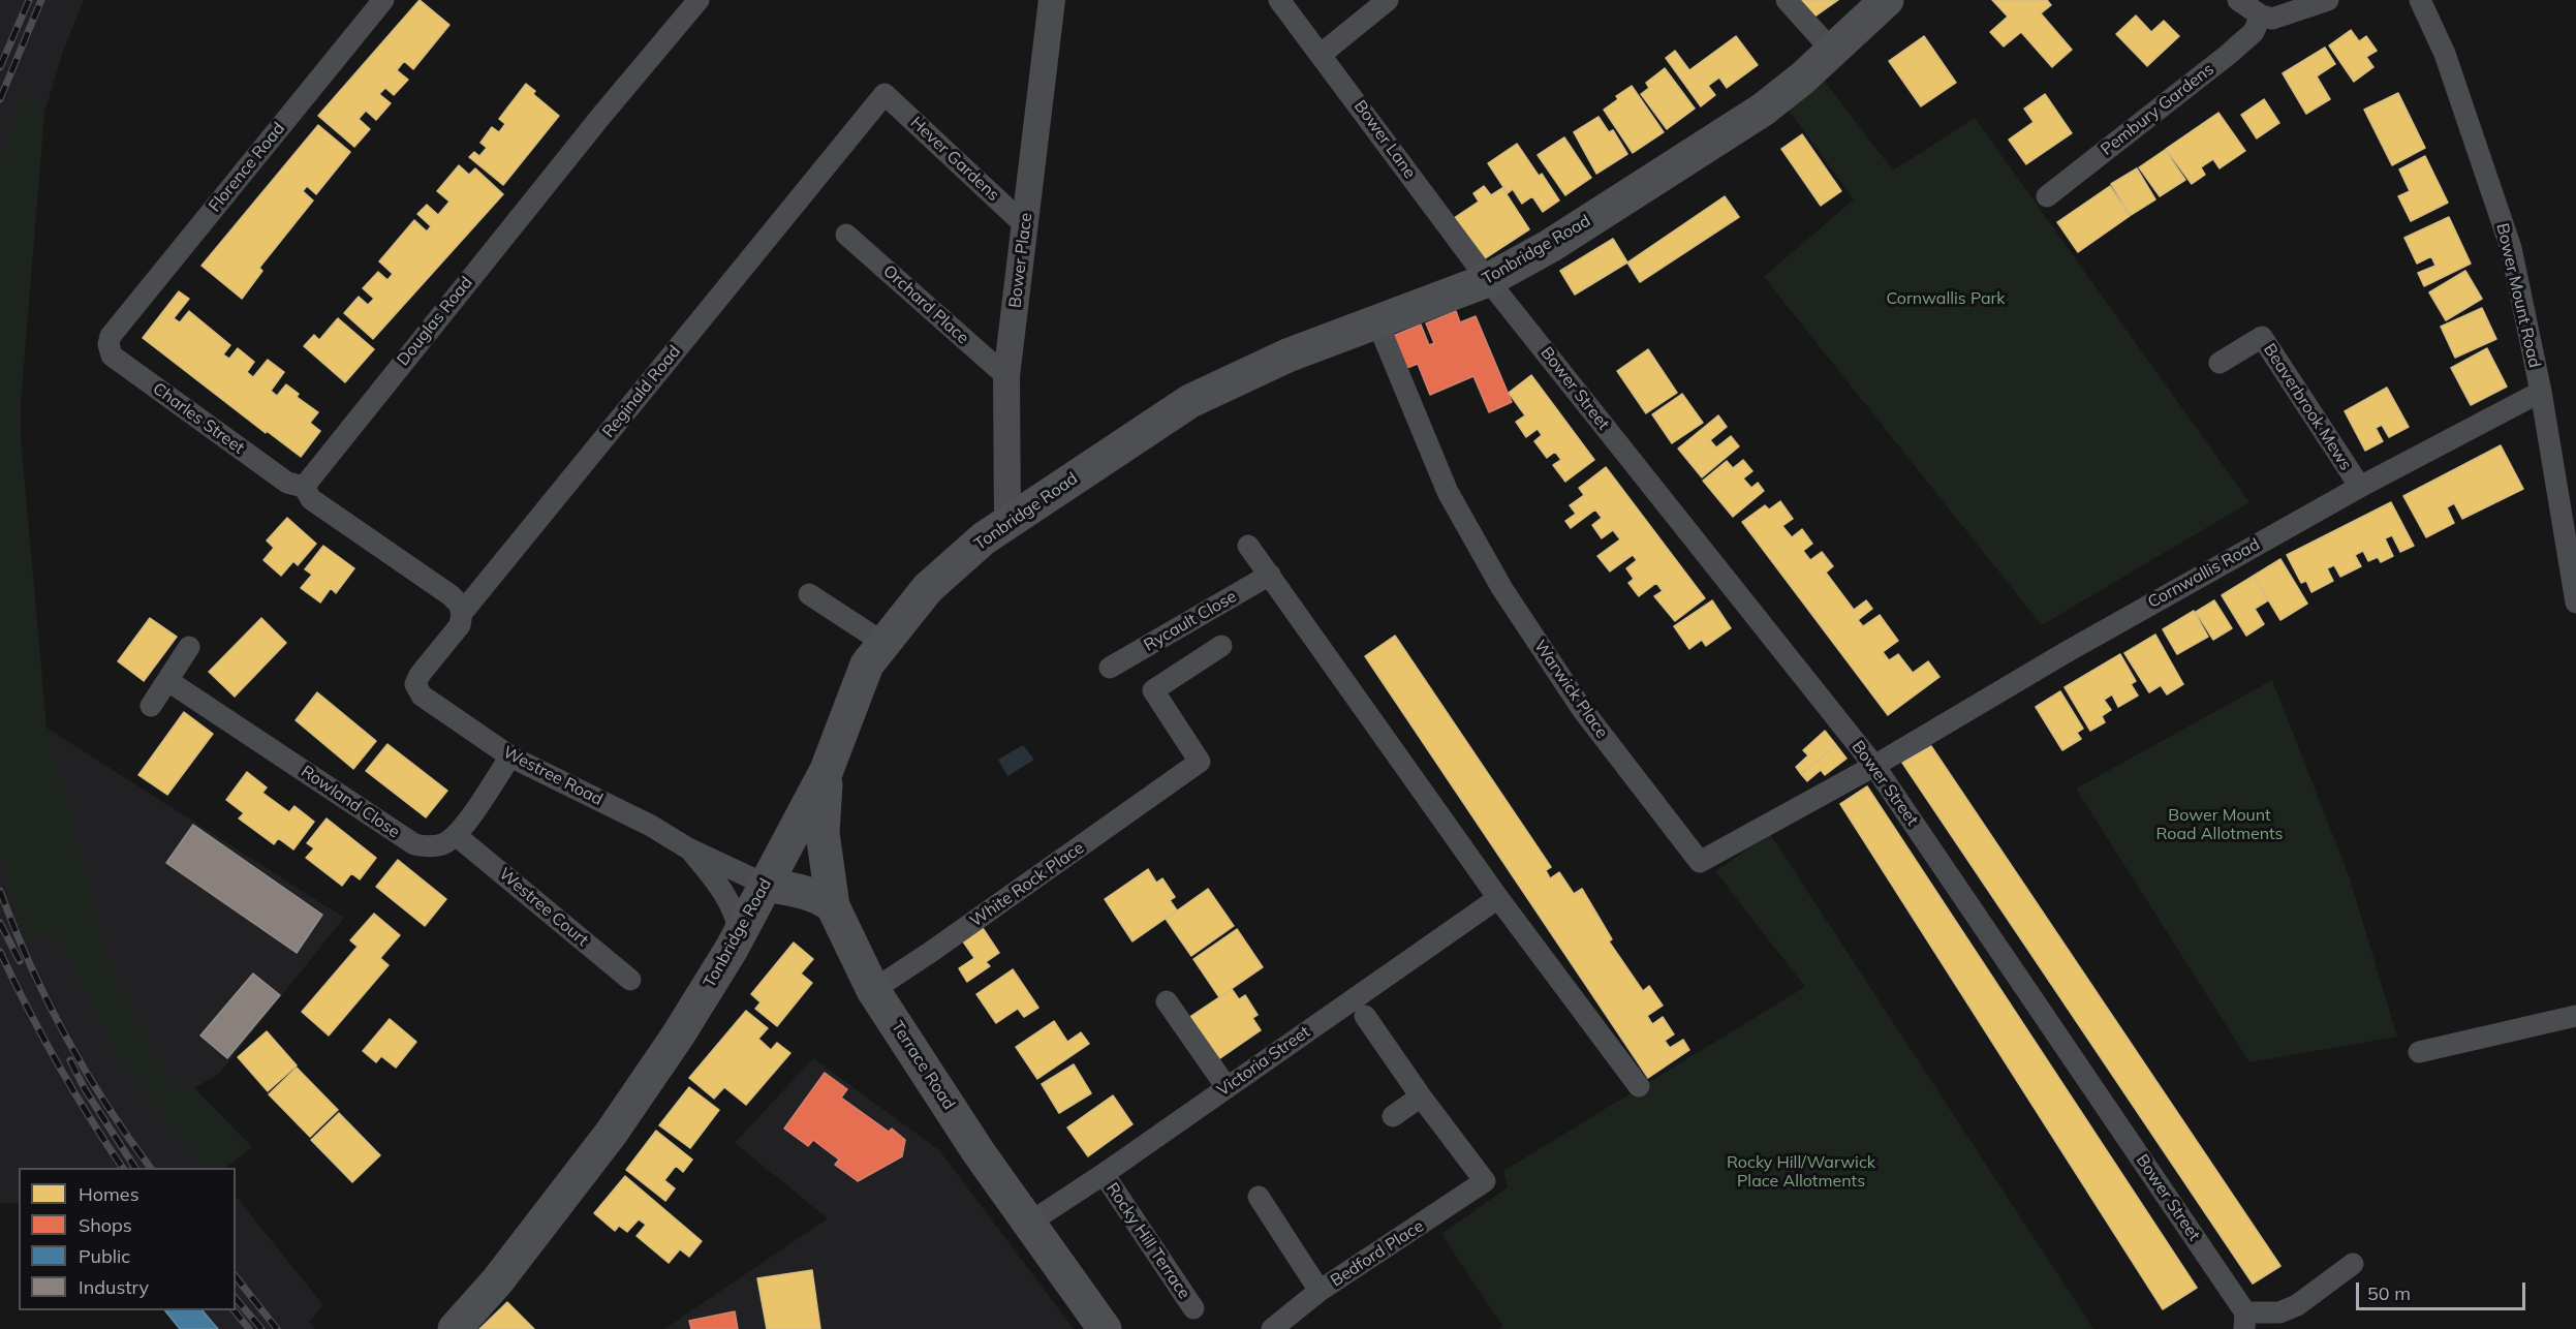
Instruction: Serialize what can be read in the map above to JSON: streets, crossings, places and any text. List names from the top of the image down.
{
  "streets": {
    "main road": ["Tonbridge Road", "Westree Road", "Terrace Road"],
    "street": [
      "Pembury Gardens",
      "Bower Lane",
      "Hever Gardens",
      "Florence Road",
      "Bower Place",
      "Bower Mount Road",
      "Orchard Place",
      "Douglas Road",
      "Bower Street",
      "Reginald Road",
      "Beaverbrook Mews",
      "Charles Street",
      "Cornwallis Road",
      "Rycault Close",
      "Warwick Place",
      "Rowland Close",
      "White Rock Place",
      "Westree Court",
      "Victoria Street",
      "Rocky Hill Terrace",
      "Bedford Place"
    ]
  },
  "crossings": [
    ["Bower Lane", "Tonbridge Road"],
    ["Bower Lane", "Bower Street"],
    ["Hever Gardens", "Bower Place"],
    ["Hever Gardens", "Reginald Road"],
    ["Florence Road", "Charles Street"],
    ["Tonbridge Road", "Bower Place"],
    ["Tonbridge Road", "Bower Street"],
    ["Tonbridge Road", "Warwick Place"],
    ["Tonbridge Road", "Westree Road"],
    ["Tonbridge Road", "Terrace Road"],
    ["Bower Place", "Orchard Place"],
    ["Bower Mount Road", "Cornwallis Road"],
    ["Douglas Road", "Charles Street"],
    ["Bower Street", "Cornwallis Road"],
    ["Bower Street", "Warwick Place"],
    ["Reginald Road", "Westree Road"],
    ["Beaverbrook Mews", "Cornwallis Road"],
    ["Cornwallis Road", "Warwick Place"],
    ["Westree Road", "Terrace Road"],
    ["Rowland Close", "Westree Court"],
    ["White Rock Place", "Terrace Road"],
    ["Victoria Street", "Terrace Road"],
    ["Victoria Street", "Rocky Hill Terrace"]
  ],
  "parks": ["Cornwallis Park", "Bower Mount Road Allotments", "Rocky Hill/Warwick Place Allotments"],
  "legend": [
    "Homes",
    "Shops",
    "Public",
    "Industry"
  ],
  "scale_bar": "50 m"
}
